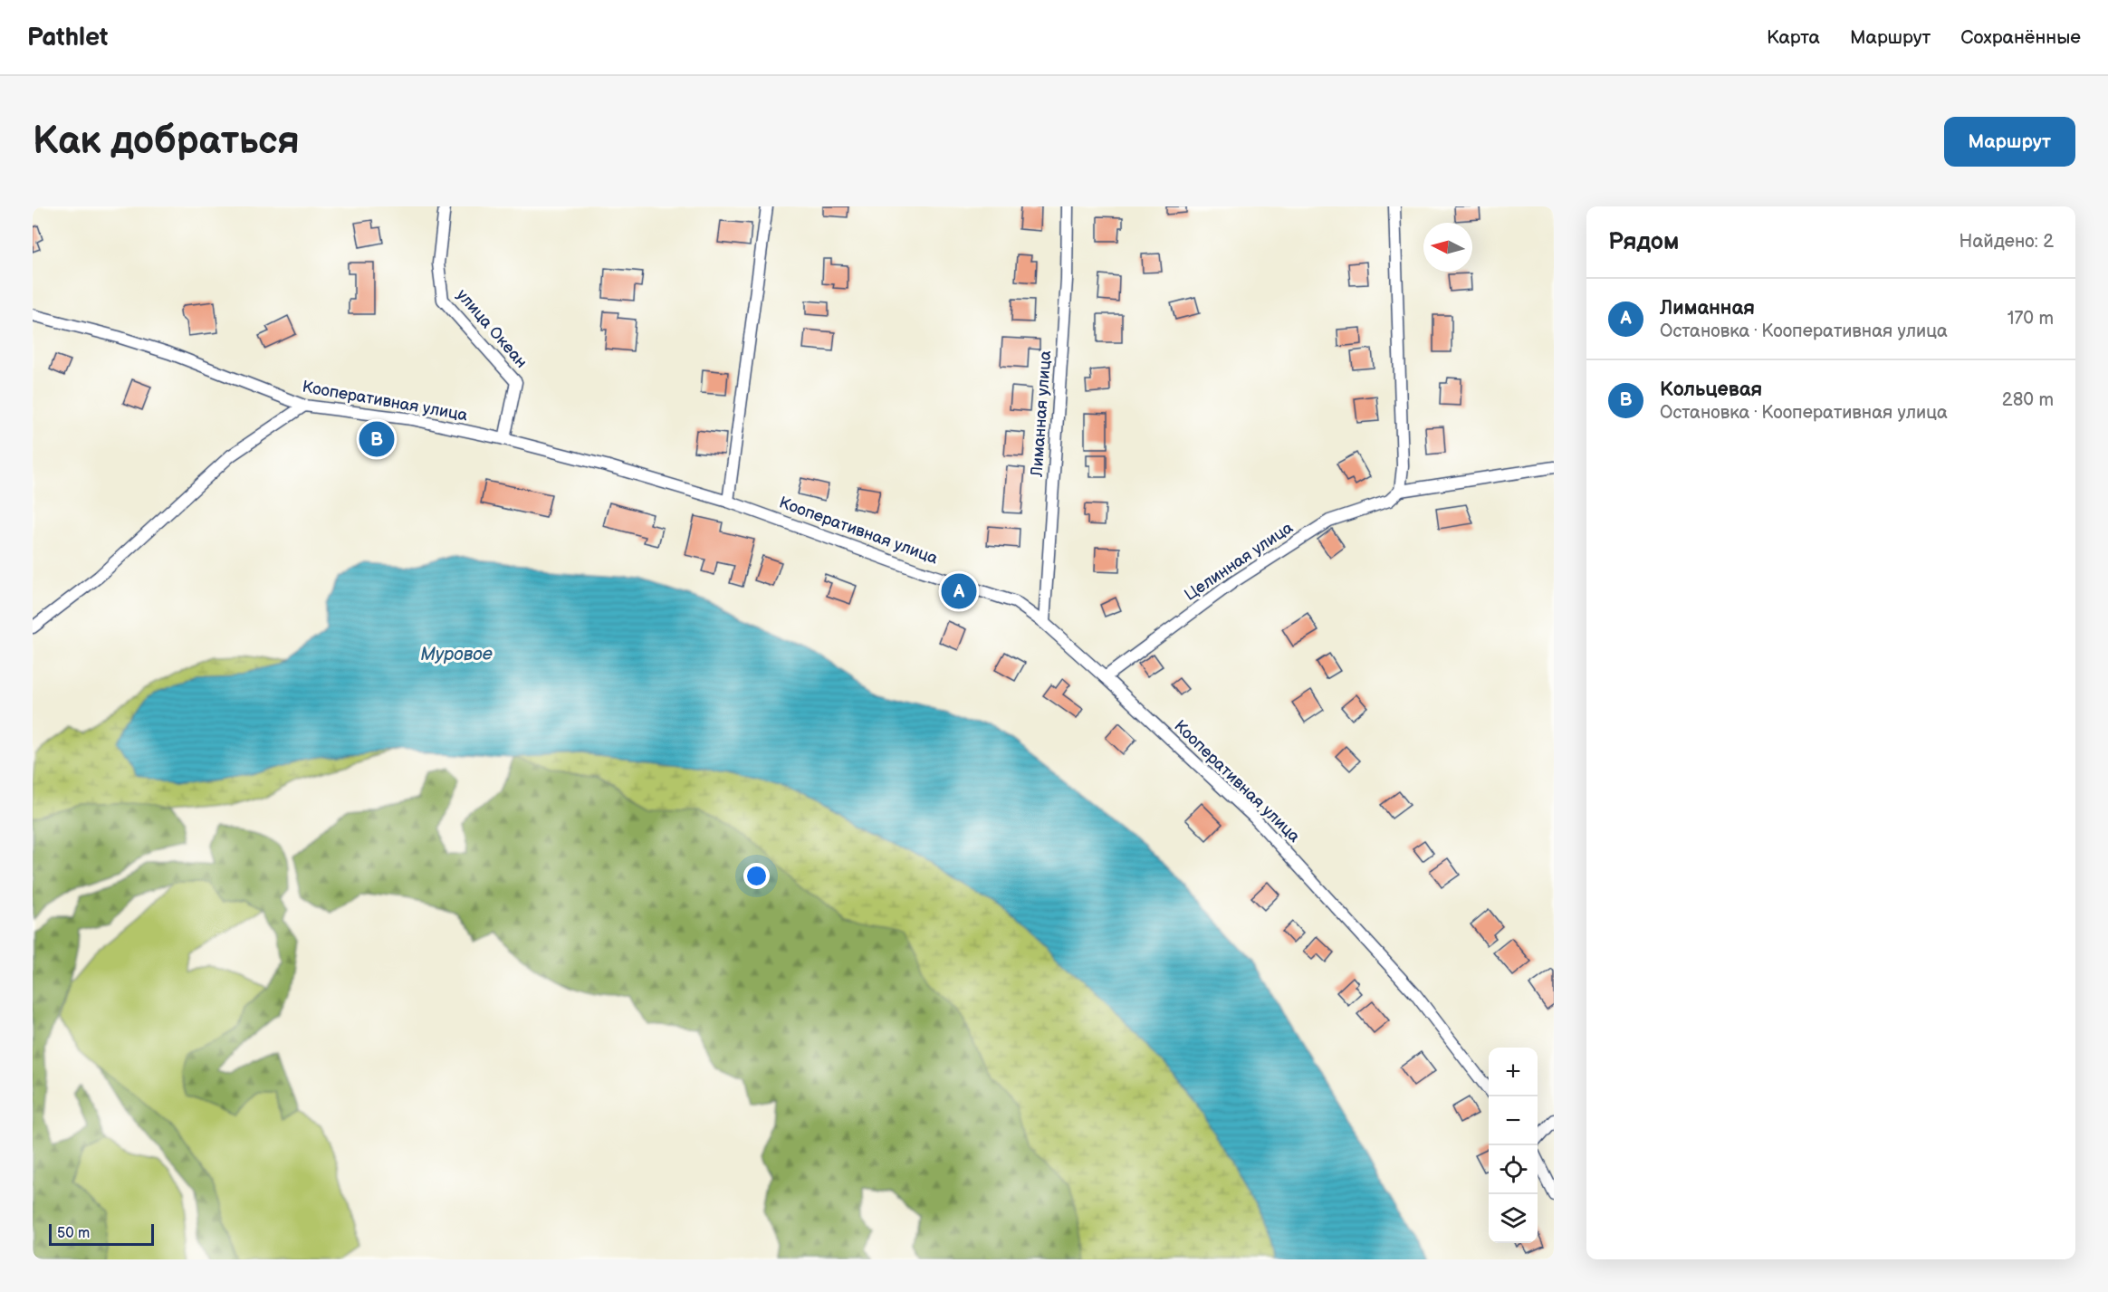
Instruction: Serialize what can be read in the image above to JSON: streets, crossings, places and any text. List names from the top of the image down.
{
  "streets": {
    "street": [
      "улица Океан",
      "Кооперативная улица",
      "Лиманная улица",
      "Целинная улица"
    ]
  },
  "crossings": [
    ["улица Океан", "Кооперативная улица"],
    ["Кооперативная улица", "Лиманная улица"],
    ["Кооперативная улица", "Целинная улица"]
  ],
  "water": ["Муровое"],
  "scale_bar": "50 m",
  "north": "left",
  "page": {
    "header": "Pathlet",
    "nav": ["Карта", "Маршрут", "Сохранённые"],
    "buttons": "Маршрут",
    "title": "Как добраться",
    "heading": ["Рядом", "Найдено: 2"],
    "list": [
      {
        "mark": "A",
        "name": "Лиманная",
        "note": "Остановка · Кооперативная улица",
        "value": "170 m"
      },
      {
        "mark": "B",
        "name": "Кольцевая",
        "note": "Остановка · Кооперативная улица",
        "value": "280 m"
      }
    ],
    "pins": ["B", "A"],
    "map_buttons": ["+", "−"],
    "scale": "50 m"
  }
}
